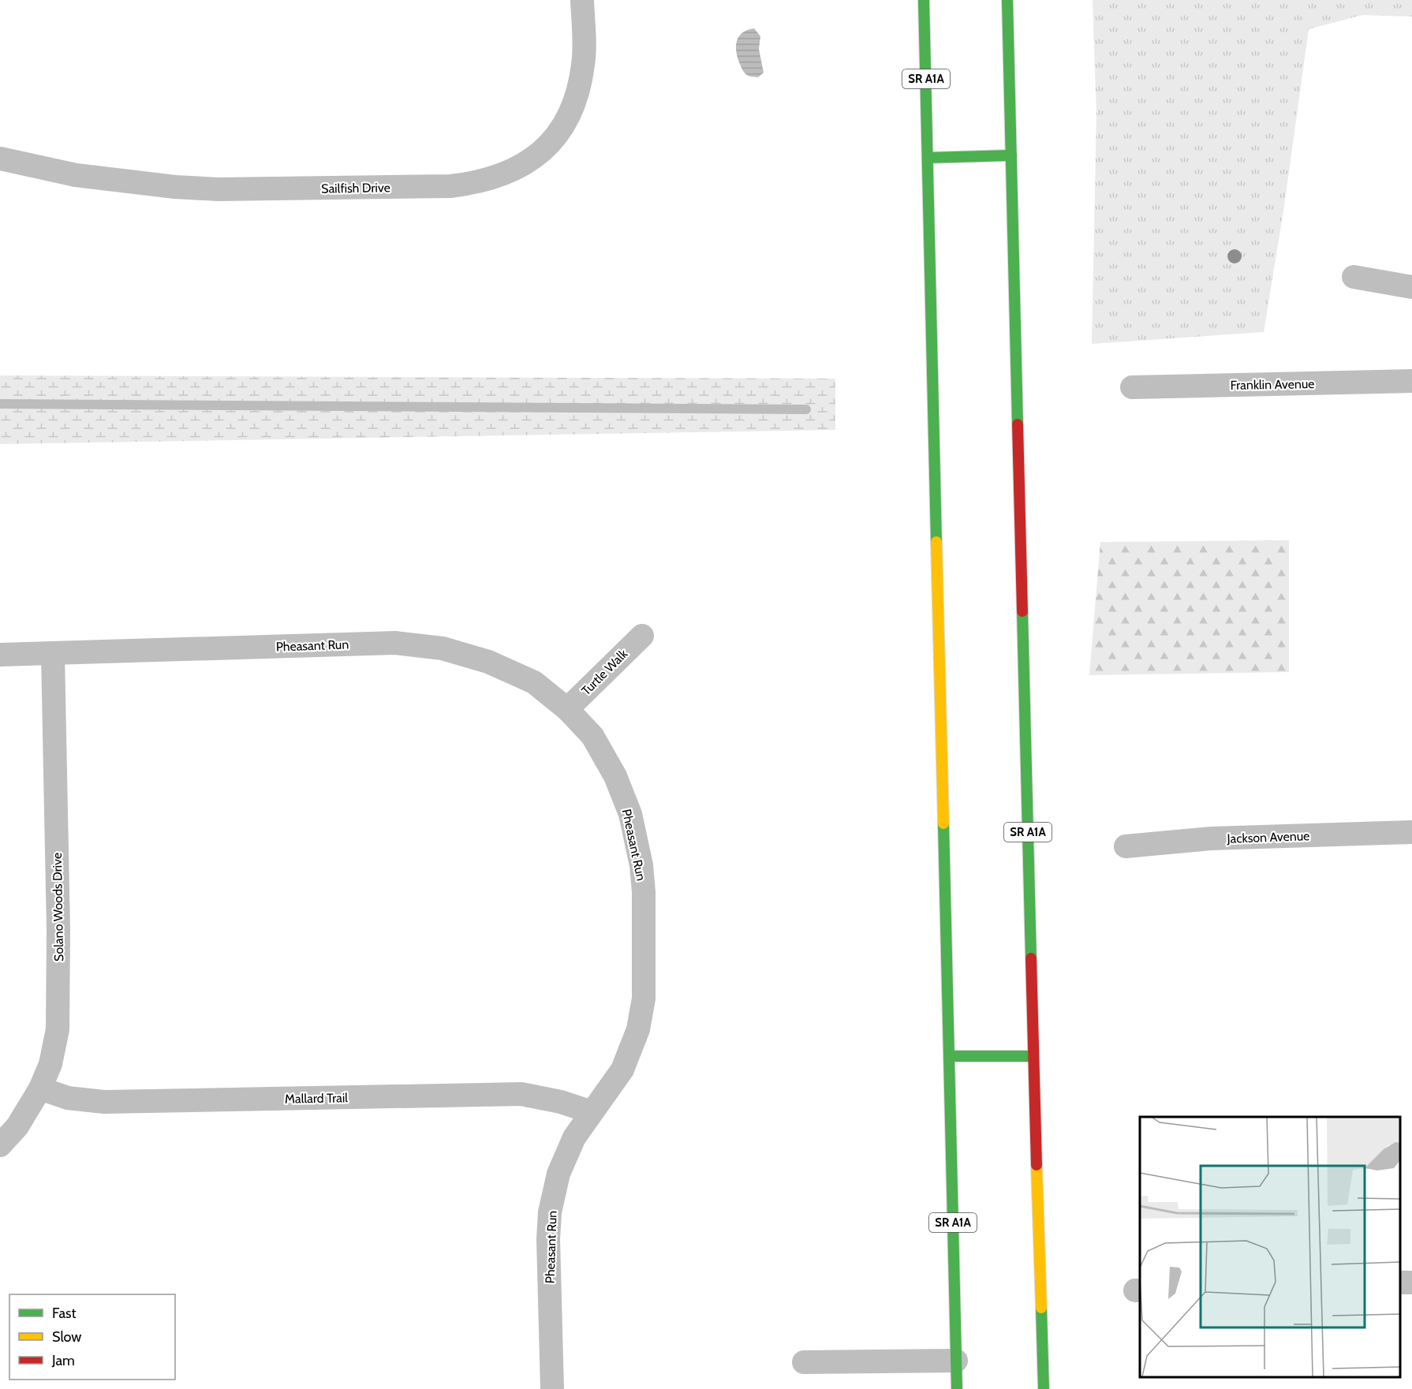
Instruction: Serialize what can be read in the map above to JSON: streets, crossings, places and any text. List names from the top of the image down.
{
  "streets": {
    "main road": ["SR A1A"],
    "street": [
      "Sailfish Drive",
      "Franklin Avenue",
      "Pheasant Run",
      "Turtle Walk",
      "Jackson Avenue",
      "Solano Woods Drive",
      "Mallard Trail"
    ]
  },
  "crossings": [
    ["Pheasant Run", "Turtle Walk"],
    ["Pheasant Run", "Solano Woods Drive"],
    ["Pheasant Run", "Mallard Trail"],
    ["Solano Woods Drive", "Mallard Trail"]
  ],
  "legend": ["Fast", "Slow", "Jam"]
}
